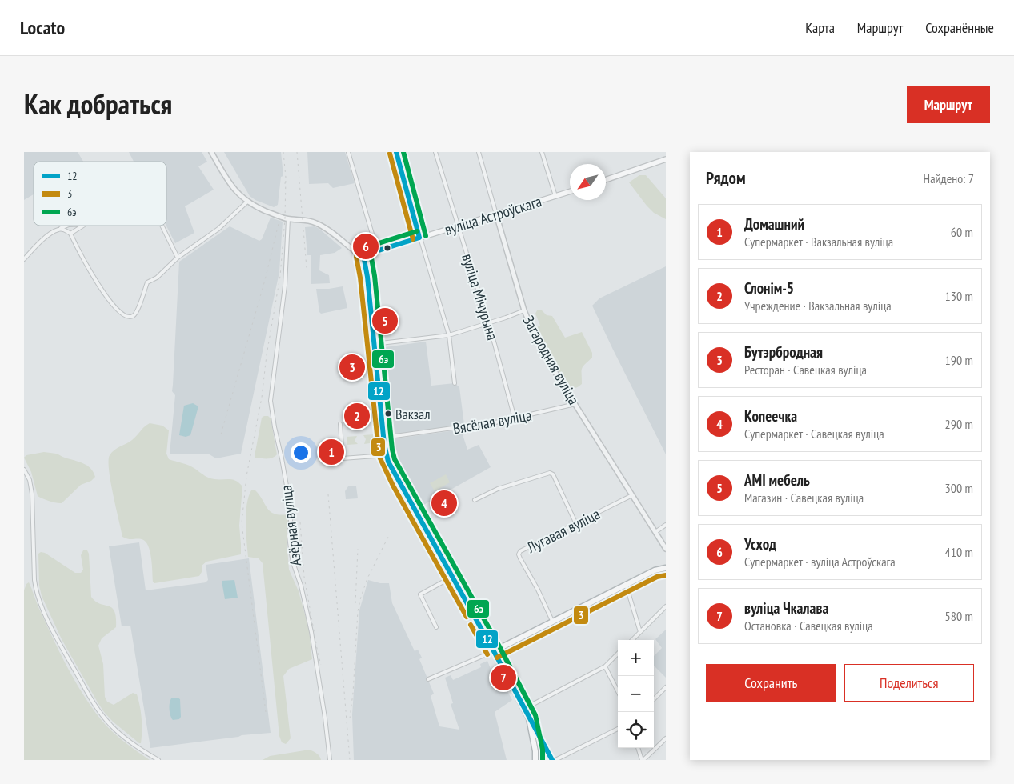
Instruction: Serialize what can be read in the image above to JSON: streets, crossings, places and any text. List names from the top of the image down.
{
  "streets": {
    "main road": ["вуліца Астроўскага"],
    "street": [
      "вуліца Мічурына",
      "Загародняя вуліца",
      "Вясёлая вуліца",
      "Азёрная вуліца",
      "Лугавая вуліца"
    ]
  },
  "crossings": [
    ["вуліца Астроўскага", "вуліца Мічурына"],
    ["вуліца Астроўскага", "Загародняя вуліца"],
    ["вуліца Мічурына", "Вясёлая вуліца"],
    ["Загародняя вуліца", "Вясёлая вуліца"],
    ["Загародняя вуліца", "Лугавая вуліца"]
  ],
  "places": ["Вакзал"],
  "lines": ["transit line 12", "transit line 6э", "transit line 3"],
  "legend": ["12", "3", "6э"],
  "north": "bottom left",
  "page": {
    "header": "Locato",
    "nav": ["Карта", "Маршрут", "Сохранённые"],
    "title": "Как добраться",
    "buttons": [
      "Маршрут",
      ["Сохранить", "Поделиться"]
    ],
    "heading": ["Рядом", "Найдено: 7"],
    "list": [
      {
        "mark": "1",
        "name": "Домашний",
        "note": "Супермаркет · Вакзальная вуліца",
        "value": "60 m"
      },
      {
        "mark": "2",
        "name": "Слонім-5",
        "note": "Учреждение · Вакзальная вуліца",
        "value": "130 m"
      },
      {
        "mark": "3",
        "name": "Бутэрбродная",
        "note": "Ресторан · Савецкая вуліца",
        "value": "190 m"
      },
      {
        "mark": "4",
        "name": "Копеечка",
        "note": "Супермаркет · Савецкая вуліца",
        "value": "290 m"
      },
      {
        "mark": "5",
        "name": "AMI мебель",
        "note": "Магазин · Савецкая вуліца",
        "value": "300 m"
      },
      {
        "mark": "6",
        "name": "Усход",
        "note": "Супермаркет · вуліца Астроўскага",
        "value": "410 m"
      },
      {
        "mark": "7",
        "name": "вуліца Чкалава",
        "note": "Остановка · Савецкая вуліца",
        "value": "580 m"
      }
    ],
    "pins": [
      "6",
      "5",
      "3",
      "2",
      "1",
      "4",
      "7"
    ],
    "map_buttons": ["+", "−"]
  }
}
